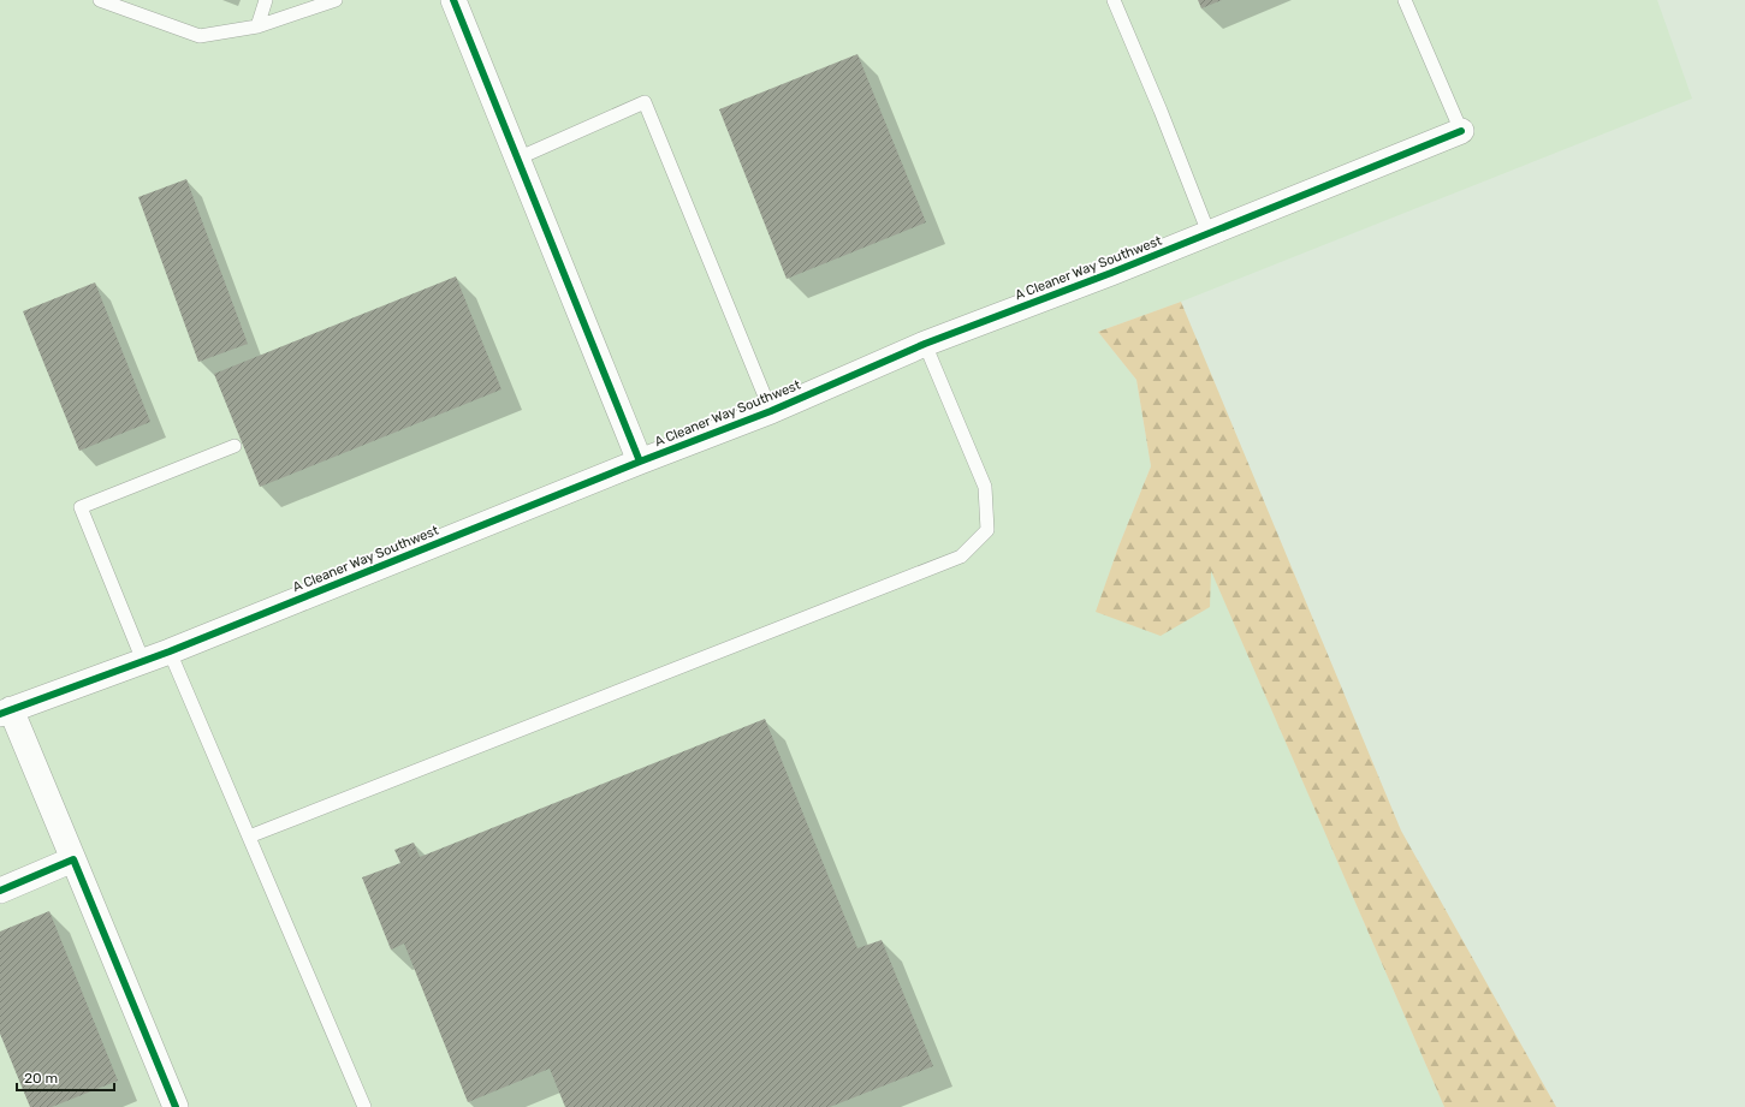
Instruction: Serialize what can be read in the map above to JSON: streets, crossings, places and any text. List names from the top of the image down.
{
  "streets": {
    "street": ["A Cleaner Way Southwest"]
  },
  "scale_bar": "20 m"
}
